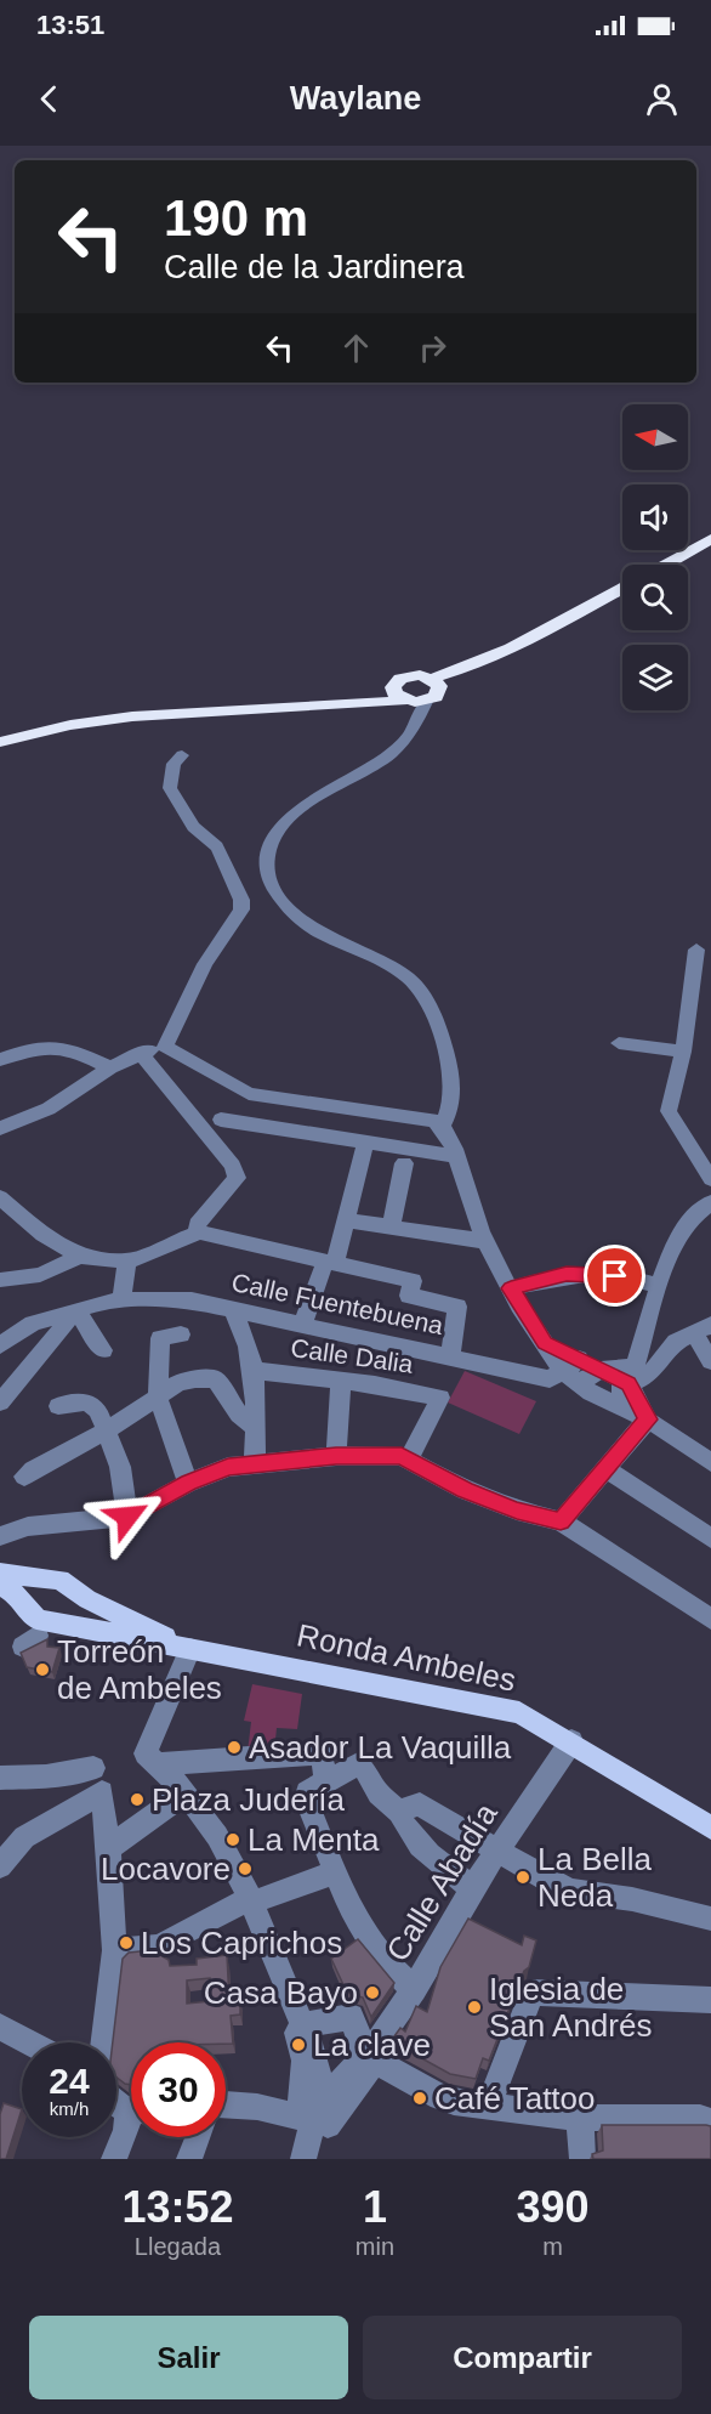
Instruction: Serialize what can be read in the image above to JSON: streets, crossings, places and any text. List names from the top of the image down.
{
  "streets": {
    "main road": ["Ronda Ambeles"],
    "street": ["Calle Fuentebuena", "Calle Dalia", "Calle Abadía"]
  },
  "crossings": [
    ["Ronda Ambeles", "Calle Abadía"]
  ],
  "places": [
    "Torreón de Ambeles",
    "Asador La Vaquilla",
    "Plaza Judería",
    "La Menta",
    "Locavore",
    "La Bella Neda",
    "Los Caprichos",
    "Casa Bayo",
    "Iglesia de San Andrés",
    "La clave",
    "Café Tattoo"
  ],
  "north": "left",
  "page": {
    "status": "13:51",
    "header": "Waylane",
    "turn": ["190 m", "Calle de la Jardinera"],
    "speed": "24 km/h",
    "limit": "30",
    "eta": [
      "13:52",
      "Llegada",
      "1",
      "min",
      "390",
      "m"
    ],
    "buttons": ["Salir", "Compartir"]
  }
}
